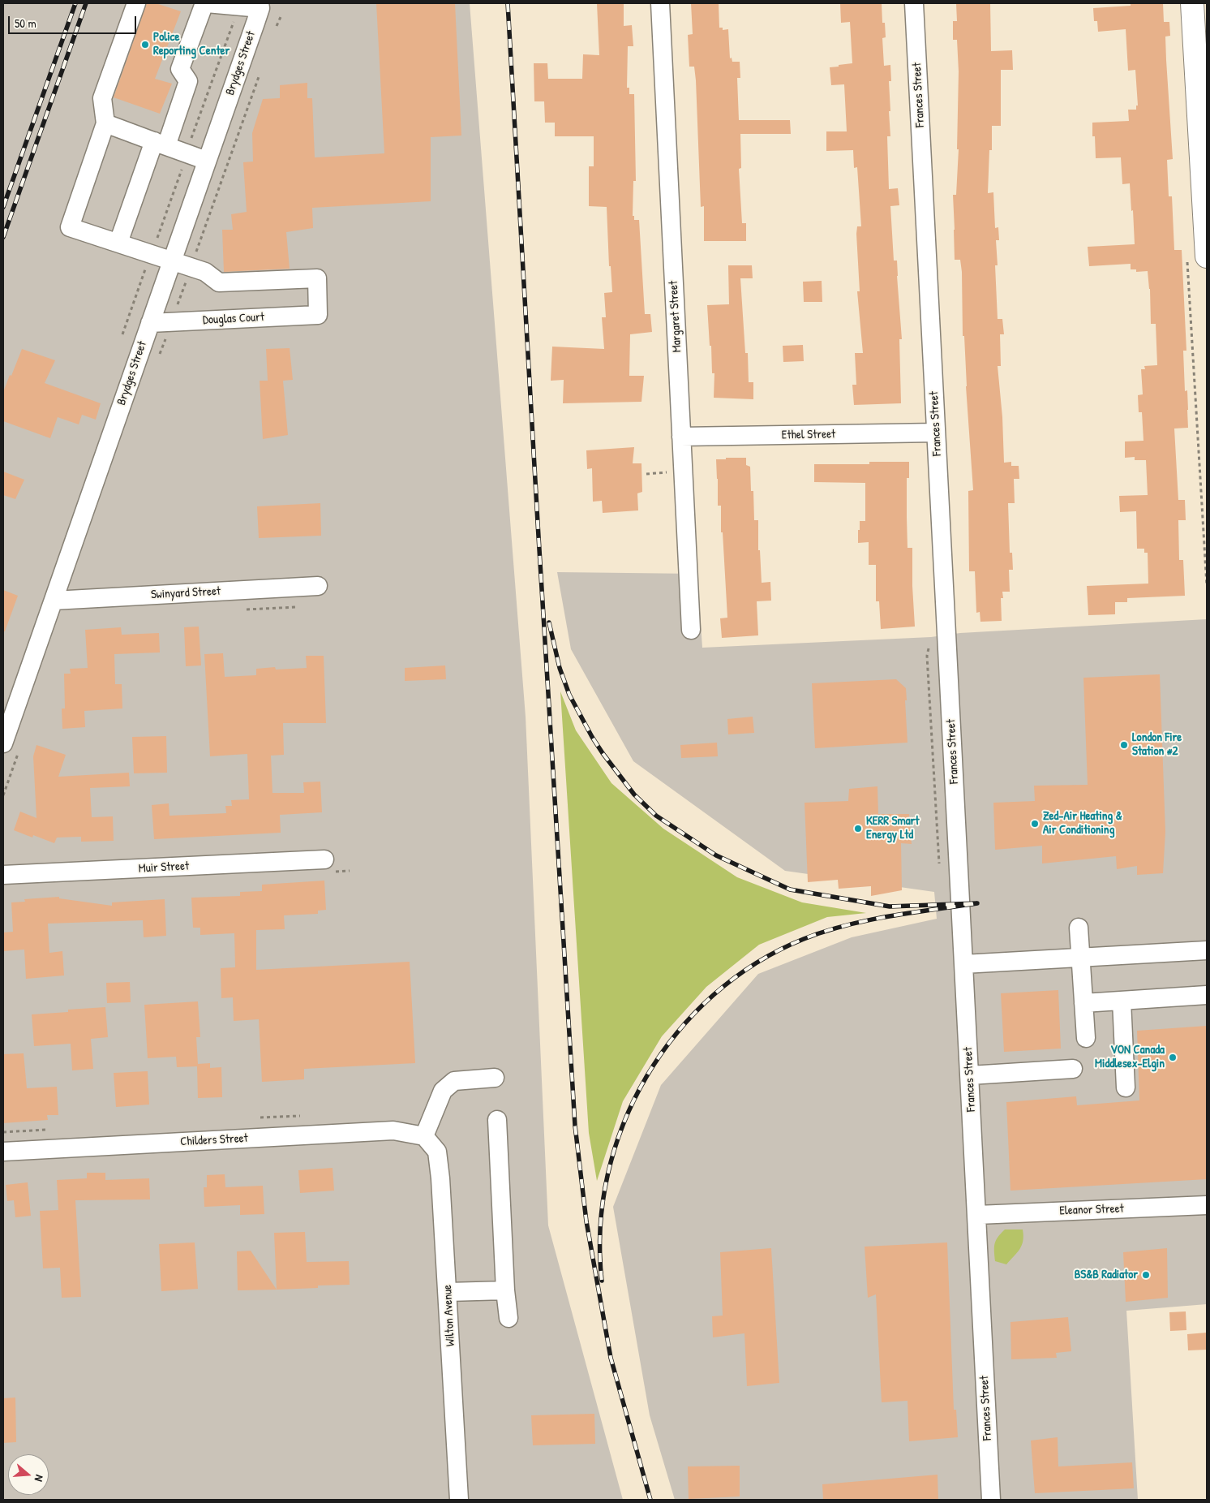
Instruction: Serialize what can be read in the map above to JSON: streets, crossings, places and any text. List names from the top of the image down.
{
  "streets": {
    "street": [
      "Brydges Street",
      "Frances Street",
      "Margaret Street",
      "Douglas Court",
      "Ethel Street",
      "Swinyard Street",
      "Muir Street",
      "Childers Street",
      "Eleanor Street",
      "Wilton Avenue"
    ]
  },
  "crossings": [
    ["Brydges Street", "Douglas Court"],
    ["Brydges Street", "Swinyard Street"],
    ["Frances Street", "Ethel Street"],
    ["Frances Street", "Eleanor Street"],
    ["Margaret Street", "Ethel Street"],
    ["Childers Street", "Wilton Avenue"]
  ],
  "places": [
    "Police Reporting Center",
    "London Fire Station #2",
    "Zed-Air Heating & Air Conditioning",
    "KERR Smart Energy Ltd",
    "VON Canada Middlesex-Elgin",
    "BS&B Radiator"
  ],
  "scale_bar": "50 m",
  "north": "right"
}
